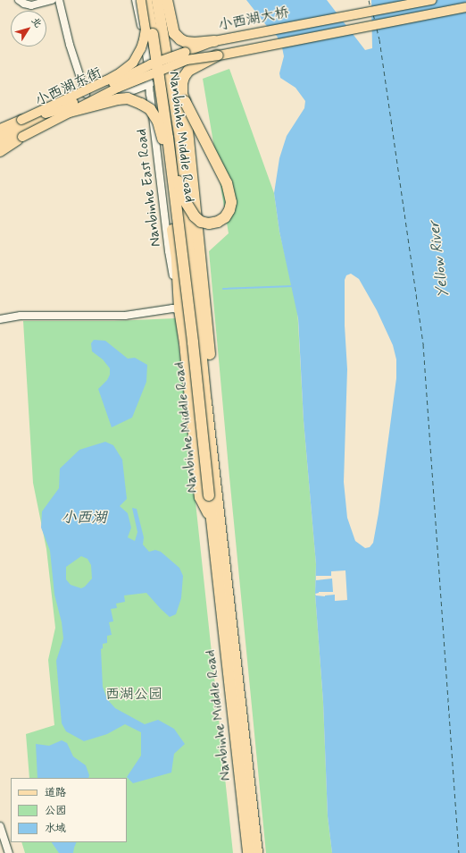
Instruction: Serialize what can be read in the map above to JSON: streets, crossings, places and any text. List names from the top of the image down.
{
  "streets": {
    "highway": ["Nanbinhe Middle Road"],
    "main road": ["小西湖大桥"],
    "street": ["小西湖东街", "Nanbinhe East Road"]
  },
  "crossings": [
    ["小西湖东街", "Nanbinhe Middle Road"],
    ["小西湖东街", "Nanbinhe East Road"],
    ["Nanbinhe Middle Road", "Nanbinhe East Road"]
  ],
  "water": ["Yellow River", "小西湖"],
  "parks": ["西湖公园"],
  "legend": ["道路", "公园", "水域"],
  "north": "top right"
}
